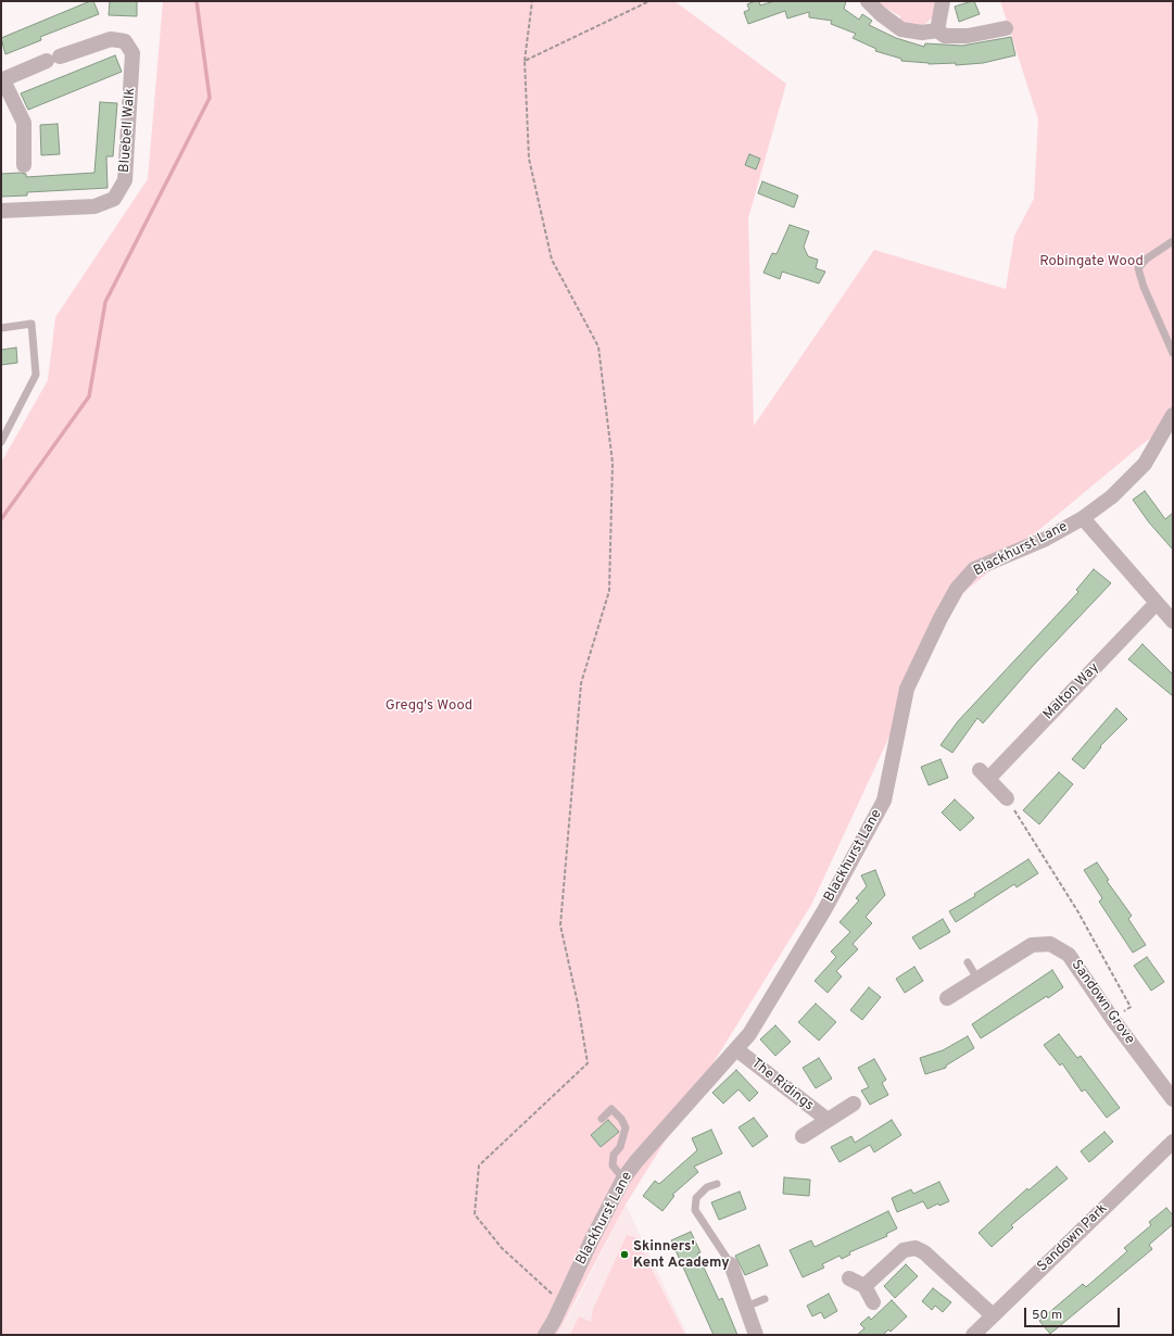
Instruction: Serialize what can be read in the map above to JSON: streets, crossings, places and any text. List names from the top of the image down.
{
  "streets": {
    "street": [
      "Bluebell Walk",
      "Blackhurst Lane",
      "Malton Way",
      "Sandown Grove",
      "The Ridings",
      "Sandown Park"
    ]
  },
  "crossings": [
    ["Blackhurst Lane", "The Ridings"]
  ],
  "parks": ["Robingate Wood", "Gregg's Wood"],
  "places": ["Skinners' Kent Academy"],
  "scale_bar": "50 m"
}
